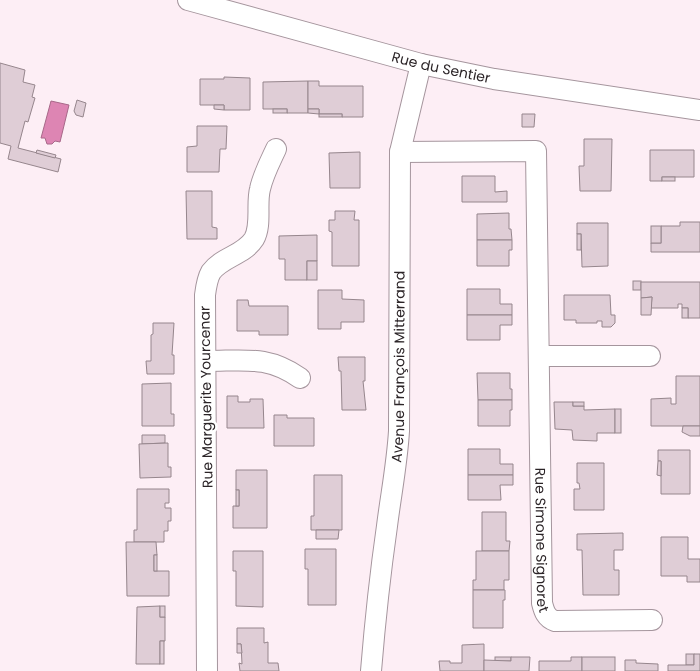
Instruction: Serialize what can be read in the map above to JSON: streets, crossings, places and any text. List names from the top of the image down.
{
  "streets": {
    "street": [
      "Rue du Sentier",
      "Avenue François Mitterrand",
      "Rue Marguerite Yourcenar",
      "Rue Simone Signoret"
    ]
  },
  "crossings": [
    ["Rue du Sentier", "Avenue François Mitterrand"],
    ["Avenue François Mitterrand", "Rue Simone Signoret"]
  ]
}
